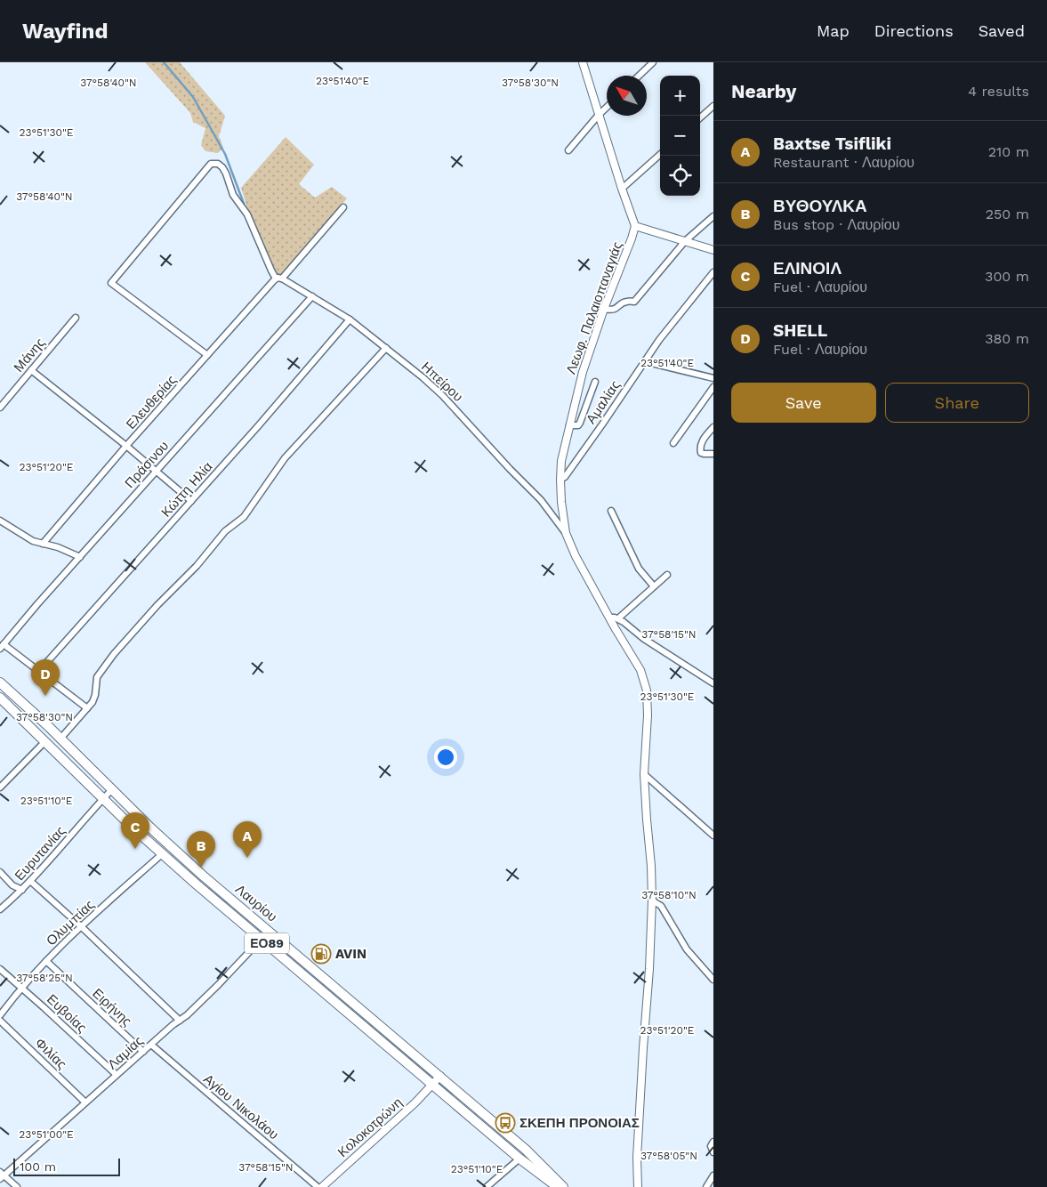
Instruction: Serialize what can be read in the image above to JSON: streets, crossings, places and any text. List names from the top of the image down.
{
  "streets": {
    "main road": ["Λαυρίου", "ΕΟ89"],
    "street": [
      "Λεωφ. Παλαιοπαναγιάς",
      "Μάνης",
      "Ηπείρου",
      "Ελευθερίας",
      "Αμαλίας",
      "Πράσινου",
      "Κώττη Ηλία",
      "Ευρυτανίας",
      "Ολυμπίας",
      "Ειρήνης",
      "Ευβοίας",
      "Λαμίας",
      "Φιλίας",
      "Αγίου Νικολάου",
      "Κολοκοτρώνη"
    ]
  },
  "crossings": [
    ["Λεωφ. Παλαιοπαναγιάς", "Ηπείρου"],
    ["Λεωφ. Παλαιοπαναγιάς", "Αμαλίας"],
    ["Ηπείρου", "Ελευθερίας"],
    ["Ηπείρου", "Πράσινου"],
    ["Ηπείρου", "Κώττη Ηλία"],
    ["Ευρυτανίας", "Λαυρίου"],
    ["Λαυρίου", "Ολυμπίας"],
    ["Λαυρίου", "Λαμίας"],
    ["Λαυρίου", "Κολοκοτρώνη"],
    ["Ολυμπίας", "Ειρήνης"],
    ["Ολυμπίας", "Ευβοίας"],
    ["Ειρήνης", "Λαμίας"],
    ["Ευβοίας", "Λαμίας"],
    ["Λαμίας", "Φιλίας"],
    ["Λαμίας", "Αγίου Νικολάου"]
  ],
  "places": {
    "fuel station": ["AVIN"],
    "bus stop": ["ΣΚΕΠΗ ΠΡΟΝΟΙΑΣ"]
  },
  "scale_bar": "100 m",
  "north": "top left",
  "page": {
    "header": "Wayfind",
    "nav": ["Map", "Directions", "Saved"],
    "heading": ["Nearby", "4 results"],
    "map_buttons": ["+", "−"],
    "list": [
      {
        "mark": "A",
        "name": "Baxtse Tsifliki",
        "note": "Restaurant · Λαυρίου",
        "value": "210 m"
      },
      {
        "mark": "B",
        "name": "ΒΥΘΟΥΛΚΑ",
        "note": "Bus stop · Λαυρίου",
        "value": "250 m"
      },
      {
        "mark": "C",
        "name": "ΕΛΙΝΟΙΛ",
        "note": "Fuel · Λαυρίου",
        "value": "300 m"
      },
      {
        "mark": "D",
        "name": "SHELL",
        "note": "Fuel · Λαυρίου",
        "value": "380 m"
      }
    ],
    "buttons": ["Save", "Share"],
    "pins": [
      "D",
      "C",
      "A",
      "B"
    ],
    "scale": "100 m"
  },
  "coordinates": [
    "23°51'40\"E",
    "37°58'40\"N",
    "37°58'30\"N",
    "23°51'30\"E",
    "23°51'20\"E",
    "37°58'15\"N",
    "23°51'10\"E",
    "37°58'10\"N",
    "37°58'25\"N",
    "23°51'00\"E",
    "37°58'05\"N"
  ]
}
